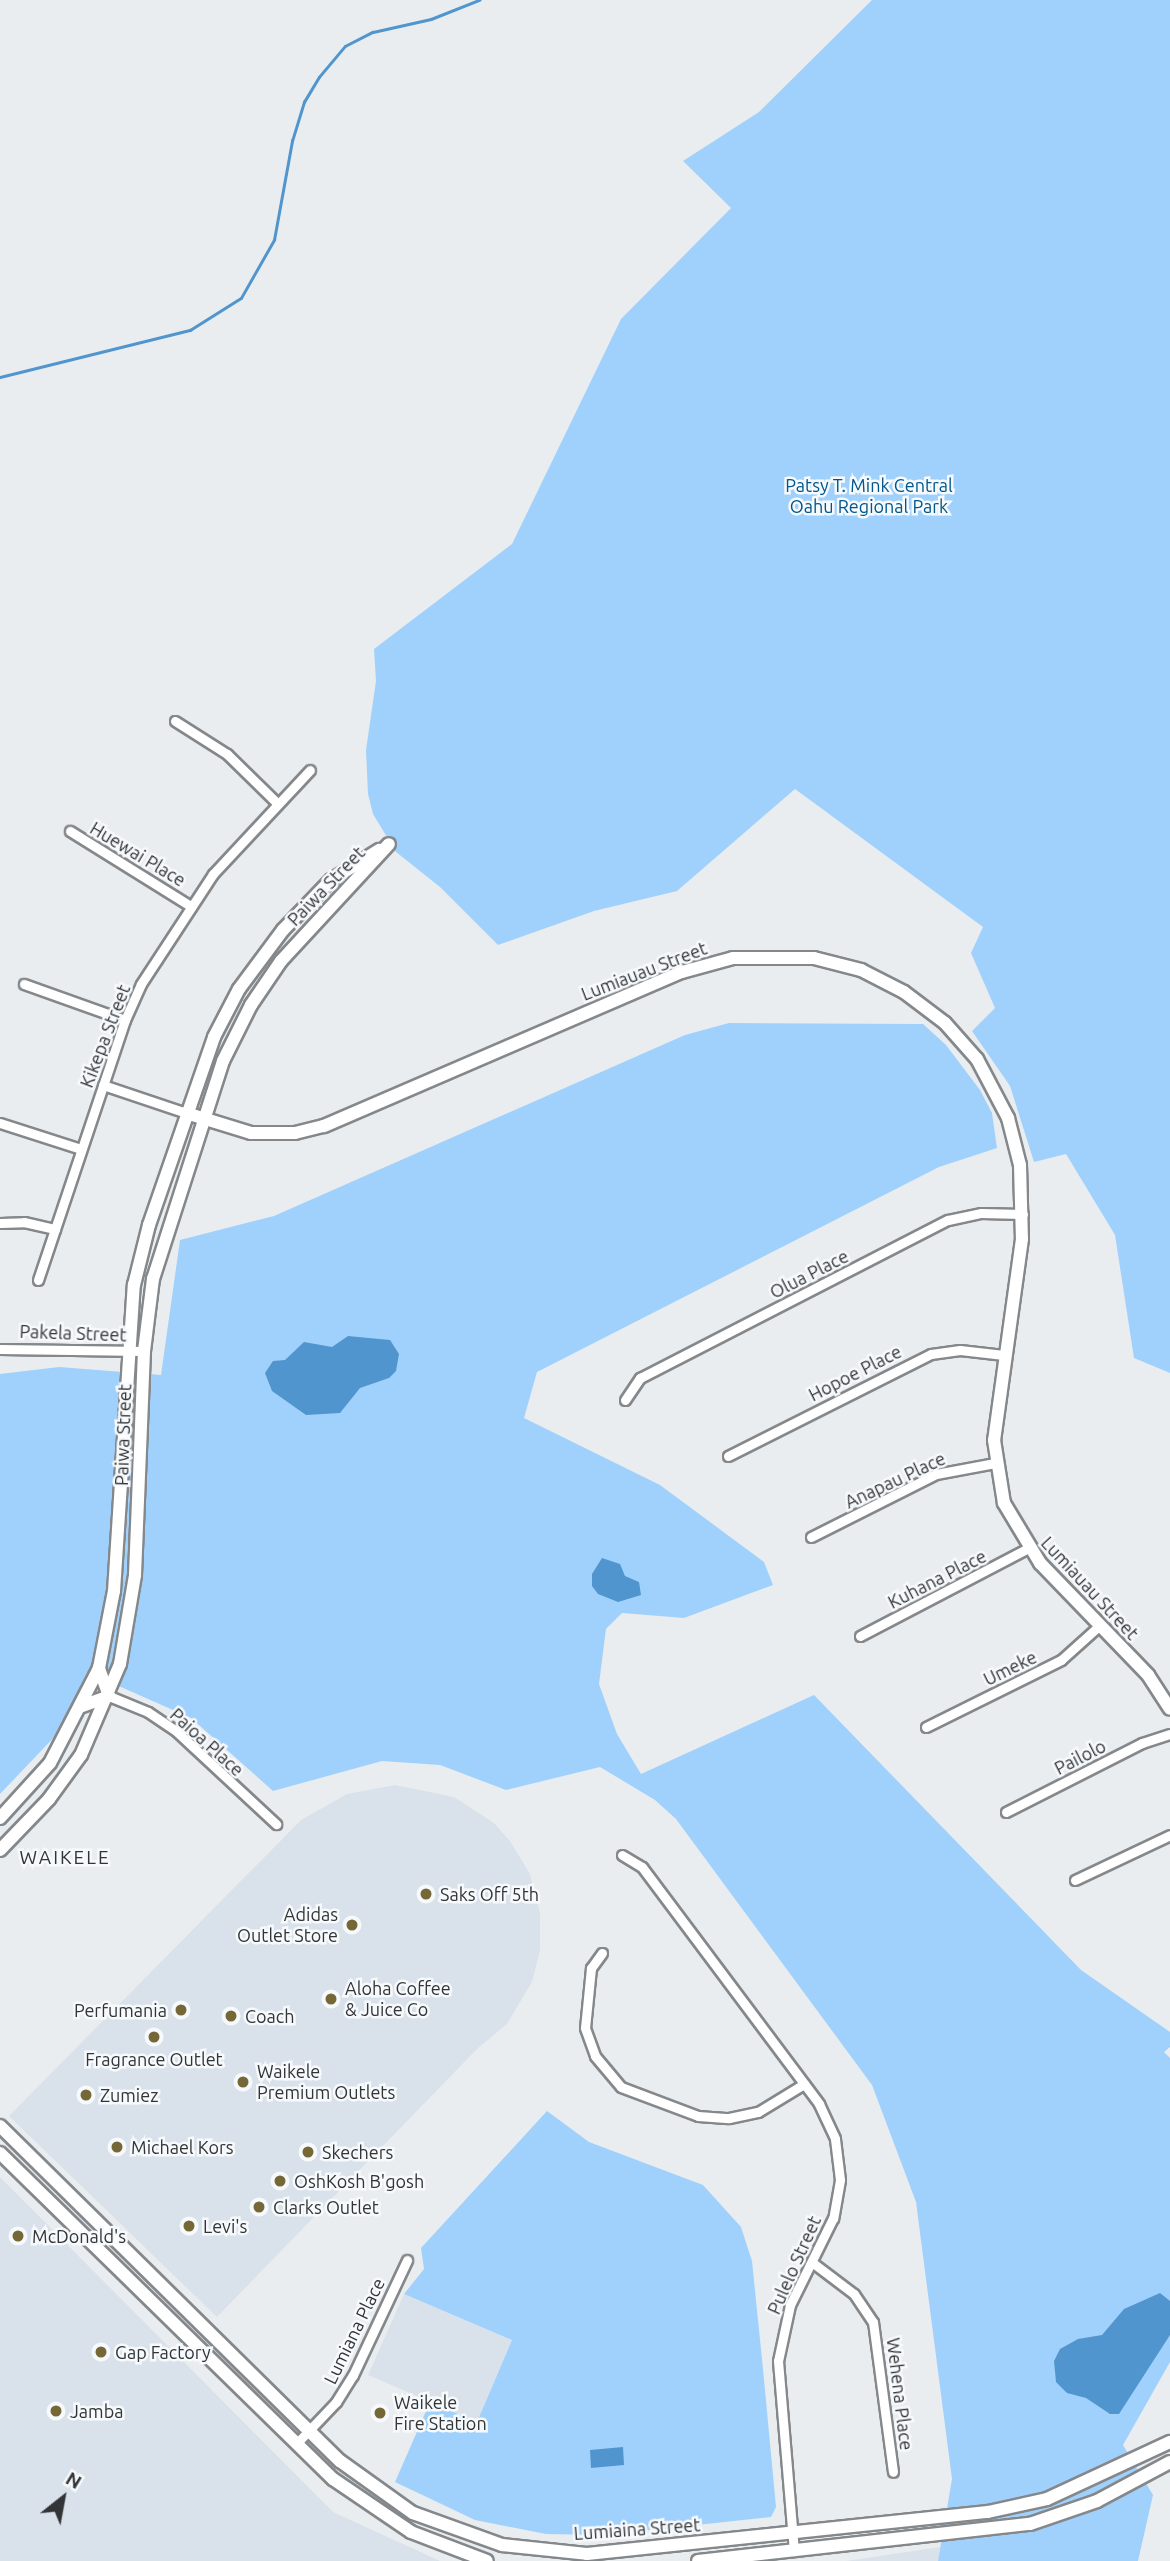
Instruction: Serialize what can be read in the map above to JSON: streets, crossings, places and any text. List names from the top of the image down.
{
  "streets": {
    "street": [
      "Huewai Place",
      "Paiwa Street",
      "Lumiauau Street",
      "Kikepa Street",
      "Olua Place",
      "Pakela Street",
      "Hopoe Place",
      "Anapau Place",
      "Kuhana Place",
      "Umeke",
      "Paioa Place",
      "Pailolo",
      "Pulelo Street",
      "Lumiana Place",
      "Wehena Place",
      "Lumiaina Street"
    ]
  },
  "crossings": [
    ["Huewai Place", "Kikepa Street"],
    ["Paiwa Street", "Lumiauau Street"],
    ["Paiwa Street", "Pakela Street"],
    ["Paiwa Street", "Paioa Place"],
    ["Lumiauau Street", "Kikepa Street"],
    ["Lumiauau Street", "Olua Place"],
    ["Lumiauau Street", "Hopoe Place"],
    ["Lumiauau Street", "Anapau Place"],
    ["Lumiauau Street", "Kuhana Place"],
    ["Lumiauau Street", "Umeke"],
    ["Pulelo Street", "Wehena Place"],
    ["Pulelo Street", "Lumiaina Street"],
    ["Lumiana Place", "Lumiaina Street"]
  ],
  "districts": ["WAIKELE"],
  "parks": ["Patsy T. Mink Central Oahu Regional Park"],
  "places": [
    "Saks Off 5th",
    "Adidas Outlet Store",
    "Aloha Coffee & Juice Co",
    "Perfumania",
    "Coach",
    "Fragrance Outlet",
    "Waikele Premium Outlets",
    "Zumiez",
    "Michael Kors",
    "Skechers",
    "OshKosh B'gosh",
    "Clarks Outlet",
    "Levi's",
    "McDonald's",
    "Gap Factory",
    "Jamba",
    "Waikele Fire Station"
  ],
  "north": "top right"
}
